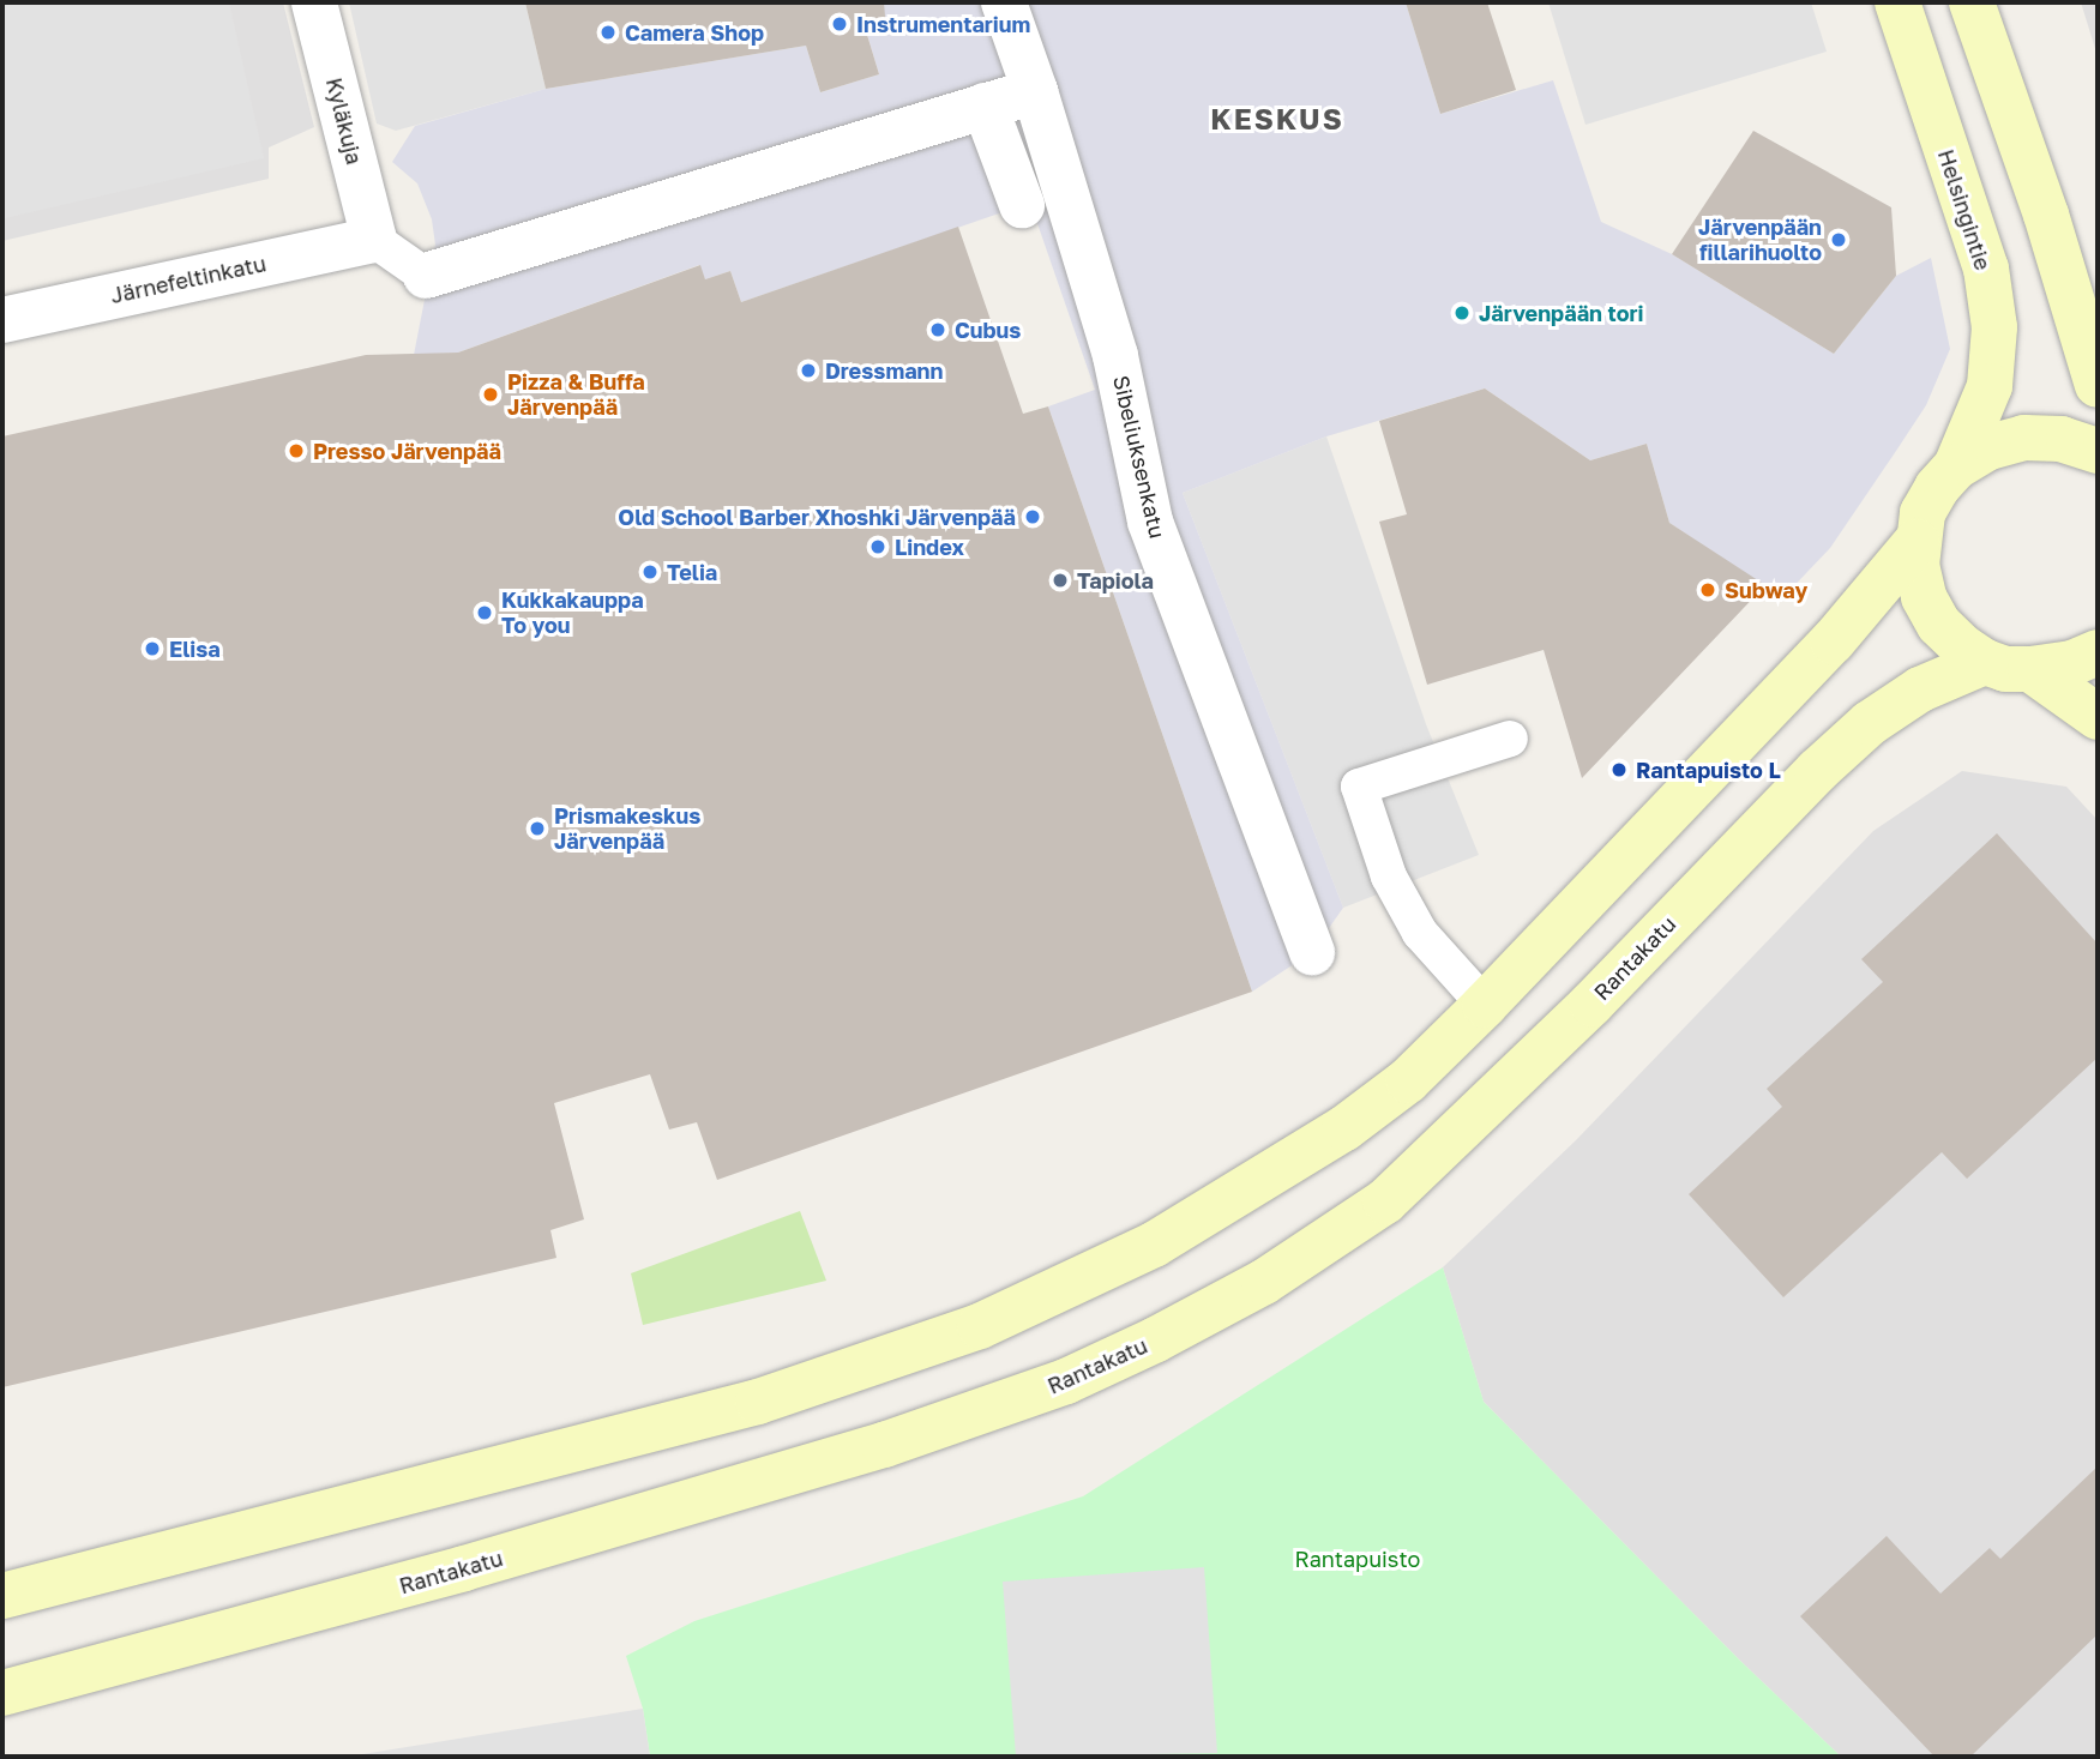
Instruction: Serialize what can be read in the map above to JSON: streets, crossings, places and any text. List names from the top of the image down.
{
  "streets": {
    "street": [
      "Kyläkuja",
      "Helsingintie",
      "Järnefeltinkatu",
      "Sibeliuksenkatu",
      "Rantakatu"
    ]
  },
  "crossings": [
    ["Kyläkuja", "Järnefeltinkatu"]
  ],
  "districts": ["KESKUS"],
  "parks": ["Rantapuisto"],
  "places": [
    "Instrumentarium",
    "Camera Shop",
    "Järvenpään fillarihuolto",
    "Järvenpään tori",
    "Cubus",
    "Dressmann",
    "Pizza & Buffa Järvenpää",
    "Presso Järvenpää",
    "Old School Barber Xhoshki Järvenpää",
    "Lindex",
    "Telia",
    "Tapiola",
    "Subway",
    "Kukkakauppa To you",
    "Elisa",
    "Rantapuisto L",
    "Prismakeskus Järvenpää"
  ]
}
